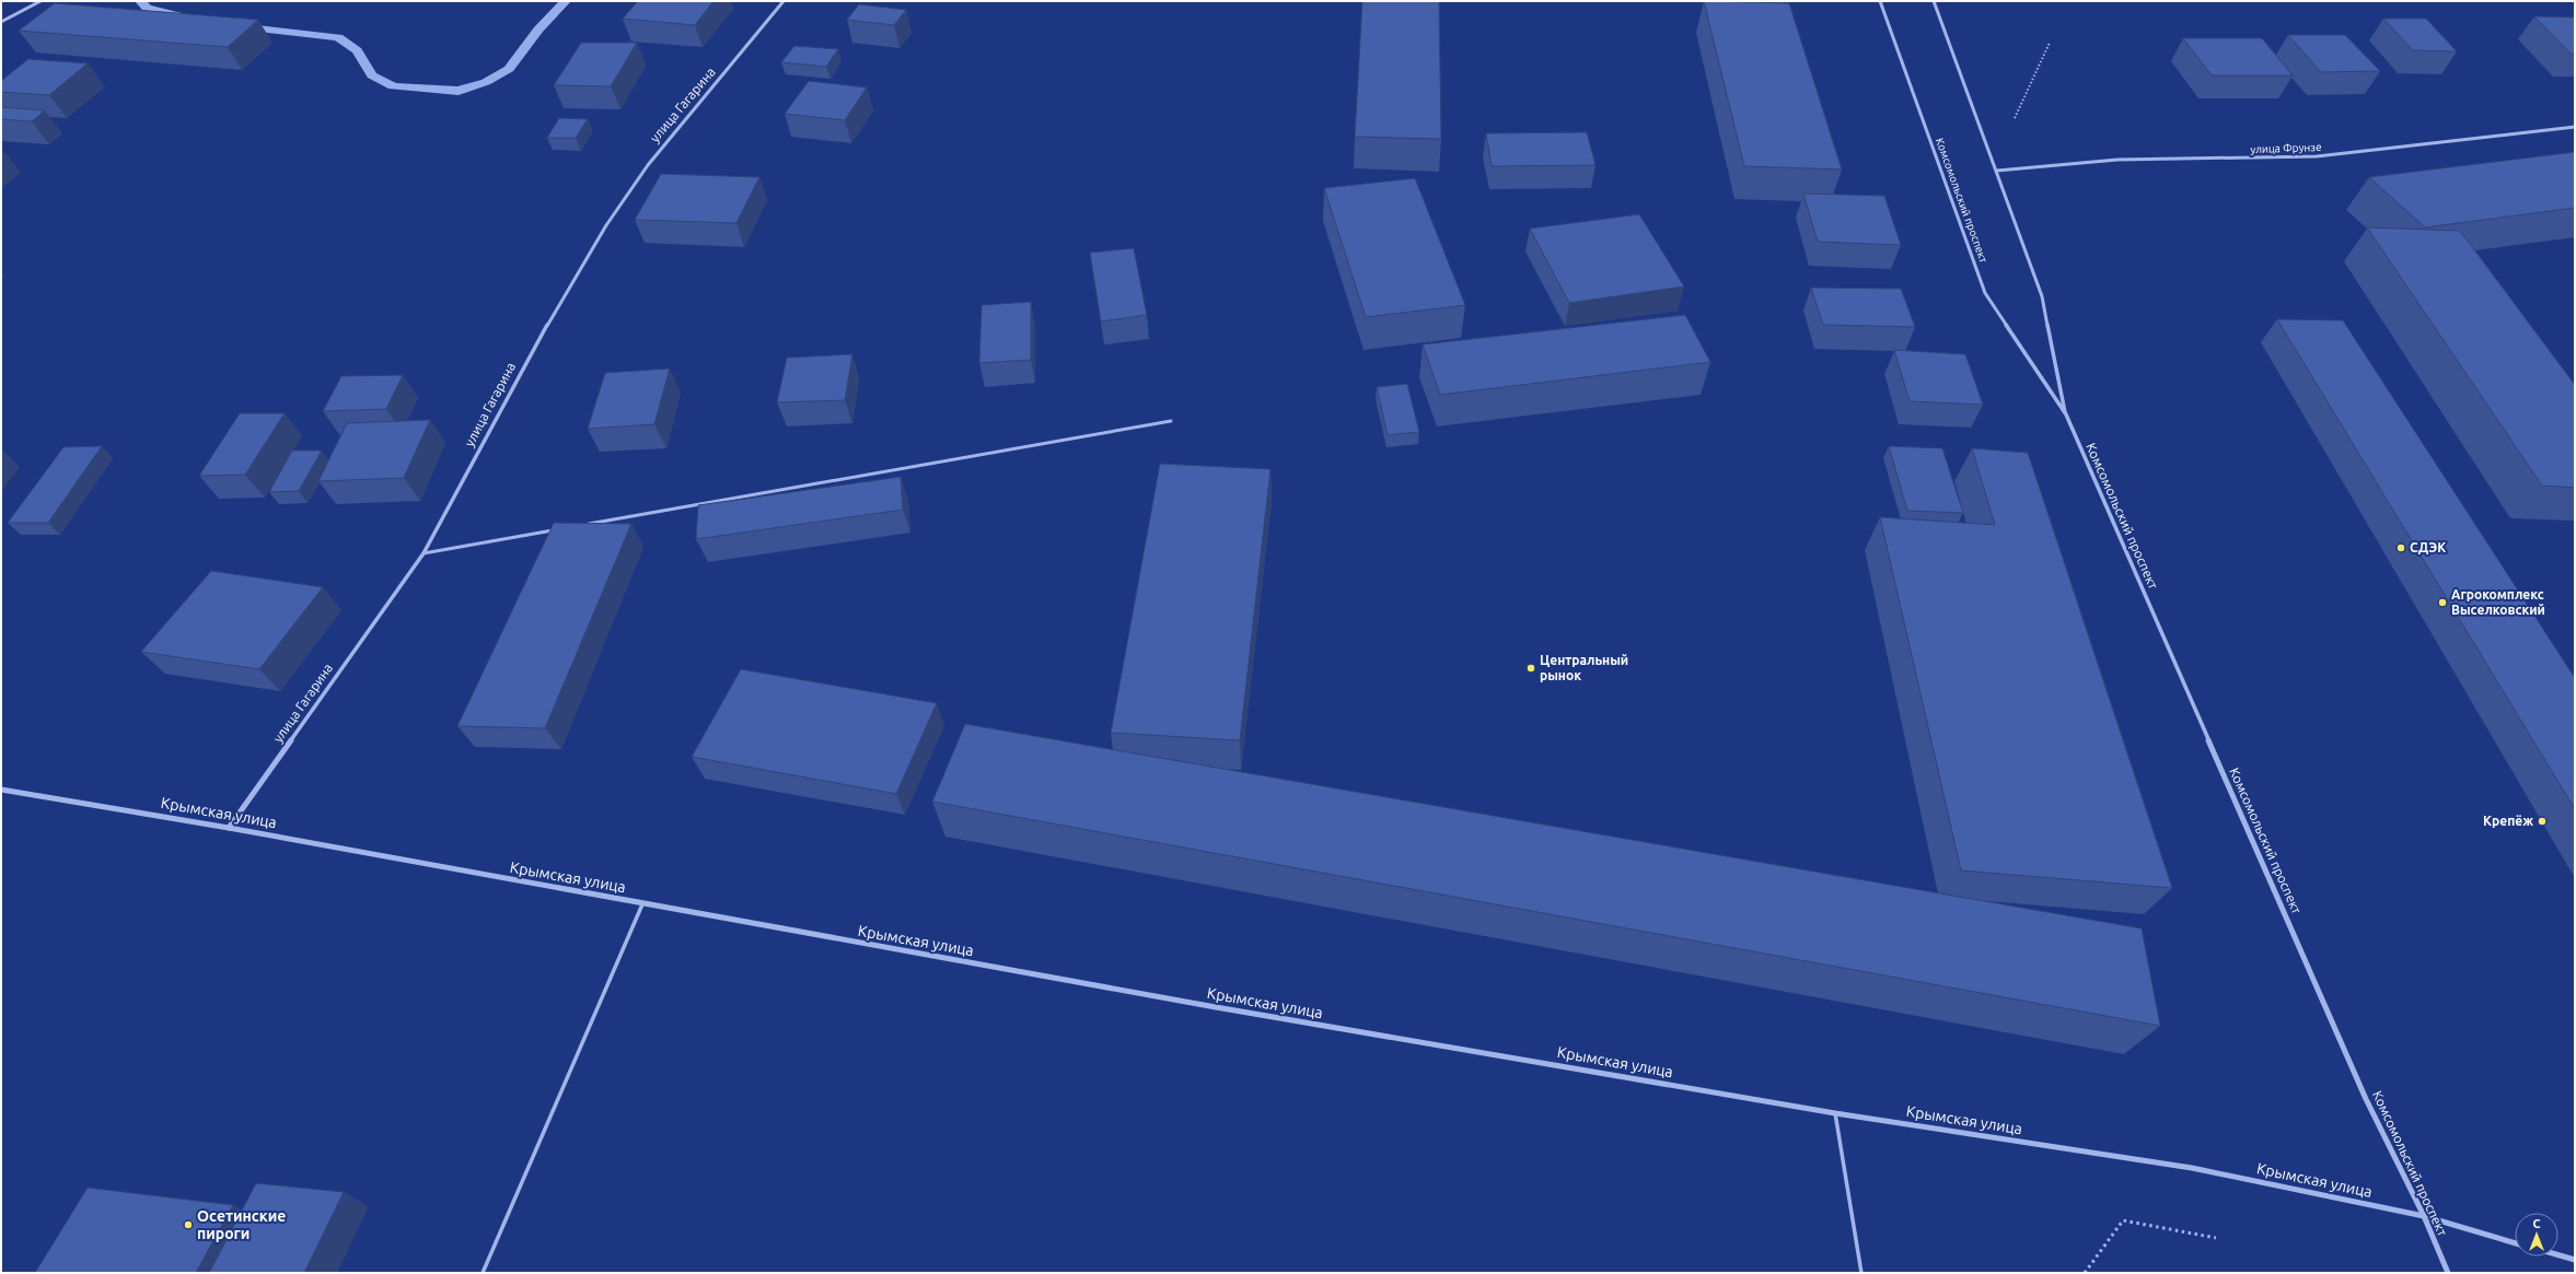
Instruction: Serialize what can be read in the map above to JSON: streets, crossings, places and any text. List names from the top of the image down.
{
  "streets": {
    "street": [
      "улица Гагарина",
      "улица Фрунзе",
      "Комсомольский проспект",
      "Крымская улица"
    ]
  },
  "crossings": [
    ["улица Гагарина", "Крымская улица"],
    ["улица Фрунзе", "Комсомольский проспект"],
    ["Комсомольский проспект", "Крымская улица"]
  ],
  "places": [
    "СДЭК",
    "Агрокомплекс Выселковский",
    "Центральный рынок",
    "Крепёж",
    "Осетинские пироги"
  ],
  "north": "top"
}
